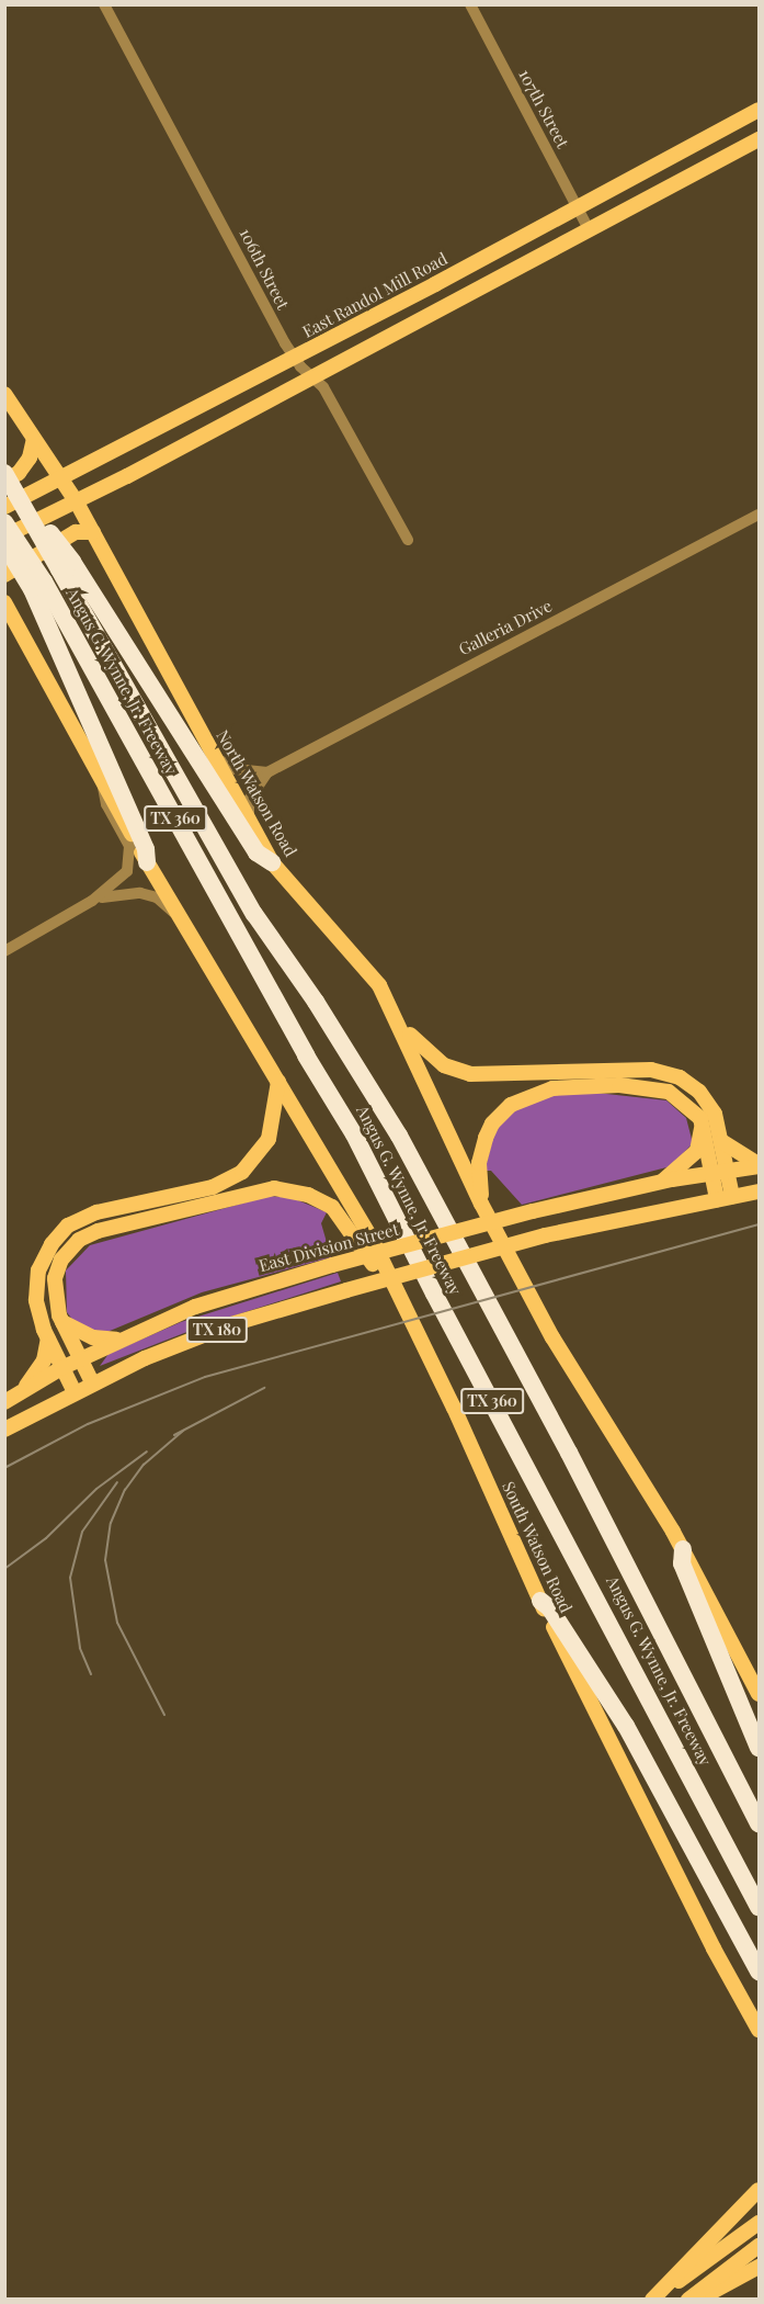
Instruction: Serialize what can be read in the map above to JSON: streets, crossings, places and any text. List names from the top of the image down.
{
  "streets": {
    "highway": ["Angus G. Wynne, Jr. Freeway", "TX 360"],
    "main road": [
      "East Randol Mill Road",
      "North Watson Road",
      "East Division Street",
      "TX 180",
      "South Watson Road"
    ],
    "street": ["107th Street", "106th Street", "Galleria Drive"]
  },
  "crossings": [
    ["107th Street", "East Randol Mill Road"],
    ["106th Street", "East Randol Mill Road"],
    ["East Randol Mill Road", "North Watson Road"]
  ]
}
